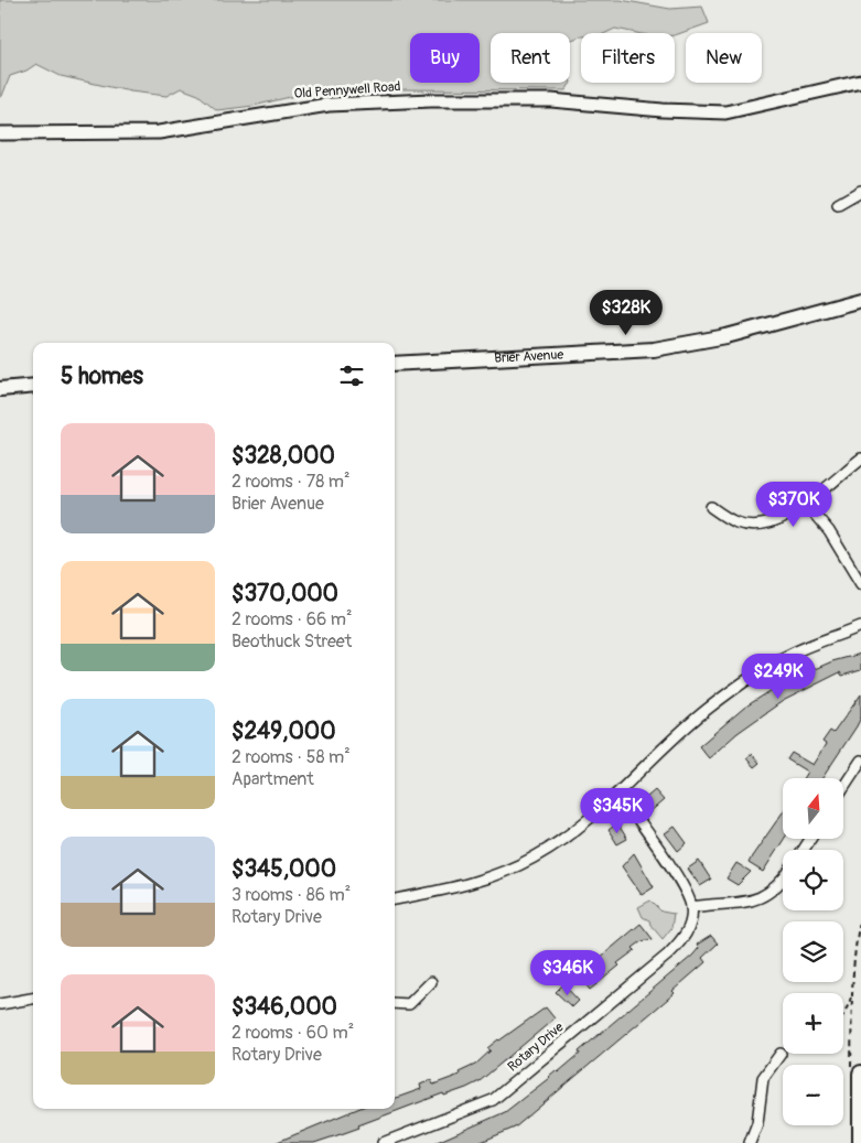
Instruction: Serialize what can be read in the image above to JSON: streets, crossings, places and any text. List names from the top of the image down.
{
  "streets": {
    "main road": ["Brier Avenue"],
    "street": ["Old Pennywell Road", "Rotary Drive"]
  },
  "north": "top",
  "page": {
    "chip": [
      "Buy",
      "Rent",
      "Filters",
      "New"
    ],
    "price": [
      "$328K",
      "$370K",
      "$249K",
      "$345K",
      "$346K"
    ],
    "heading": "5 homes",
    "list": [
      {
        "name": "$328,000",
        "note": "2 rooms · 78 m² · Brier Avenue"
      },
      {
        "name": "$370,000",
        "note": "2 rooms · 66 m² · Beothuck Street"
      },
      {
        "name": "$249,000",
        "note": "2 rooms · 58 m² · Apartment"
      },
      {
        "name": "$345,000",
        "note": "3 rooms · 86 m² · Rotary Drive"
      },
      {
        "name": "$346,000",
        "note": "2 rooms · 60 m² · Rotary Drive"
      }
    ],
    "map_buttons": ["+", "−"]
  }
}
